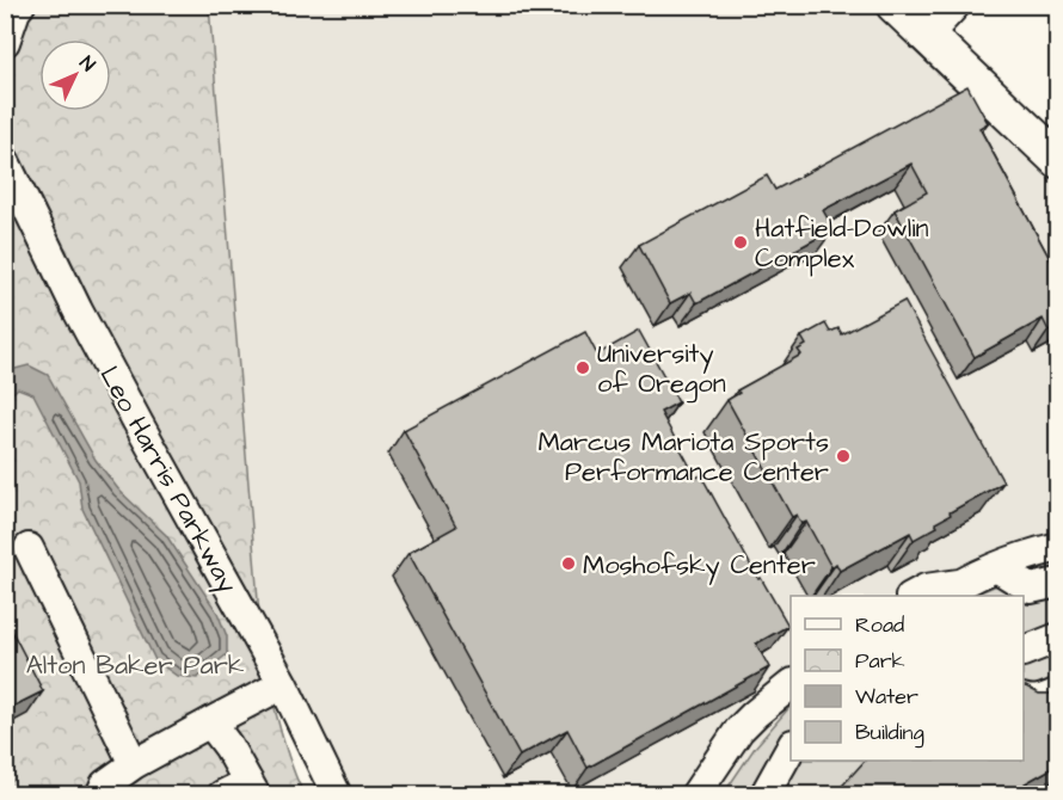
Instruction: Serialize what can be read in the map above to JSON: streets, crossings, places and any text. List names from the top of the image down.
{
  "streets": {
    "street": ["Leo Harris Parkway"]
  },
  "parks": ["Alton Baker Park"],
  "places": [
    "Hatfield-Dowlin Complex",
    "University of Oregon",
    "Marcus Mariota Sports Performance Center",
    "Moshofsky Center"
  ],
  "legend": [
    "Road",
    "Park",
    "Water",
    "Building"
  ],
  "north": "top right"
}
